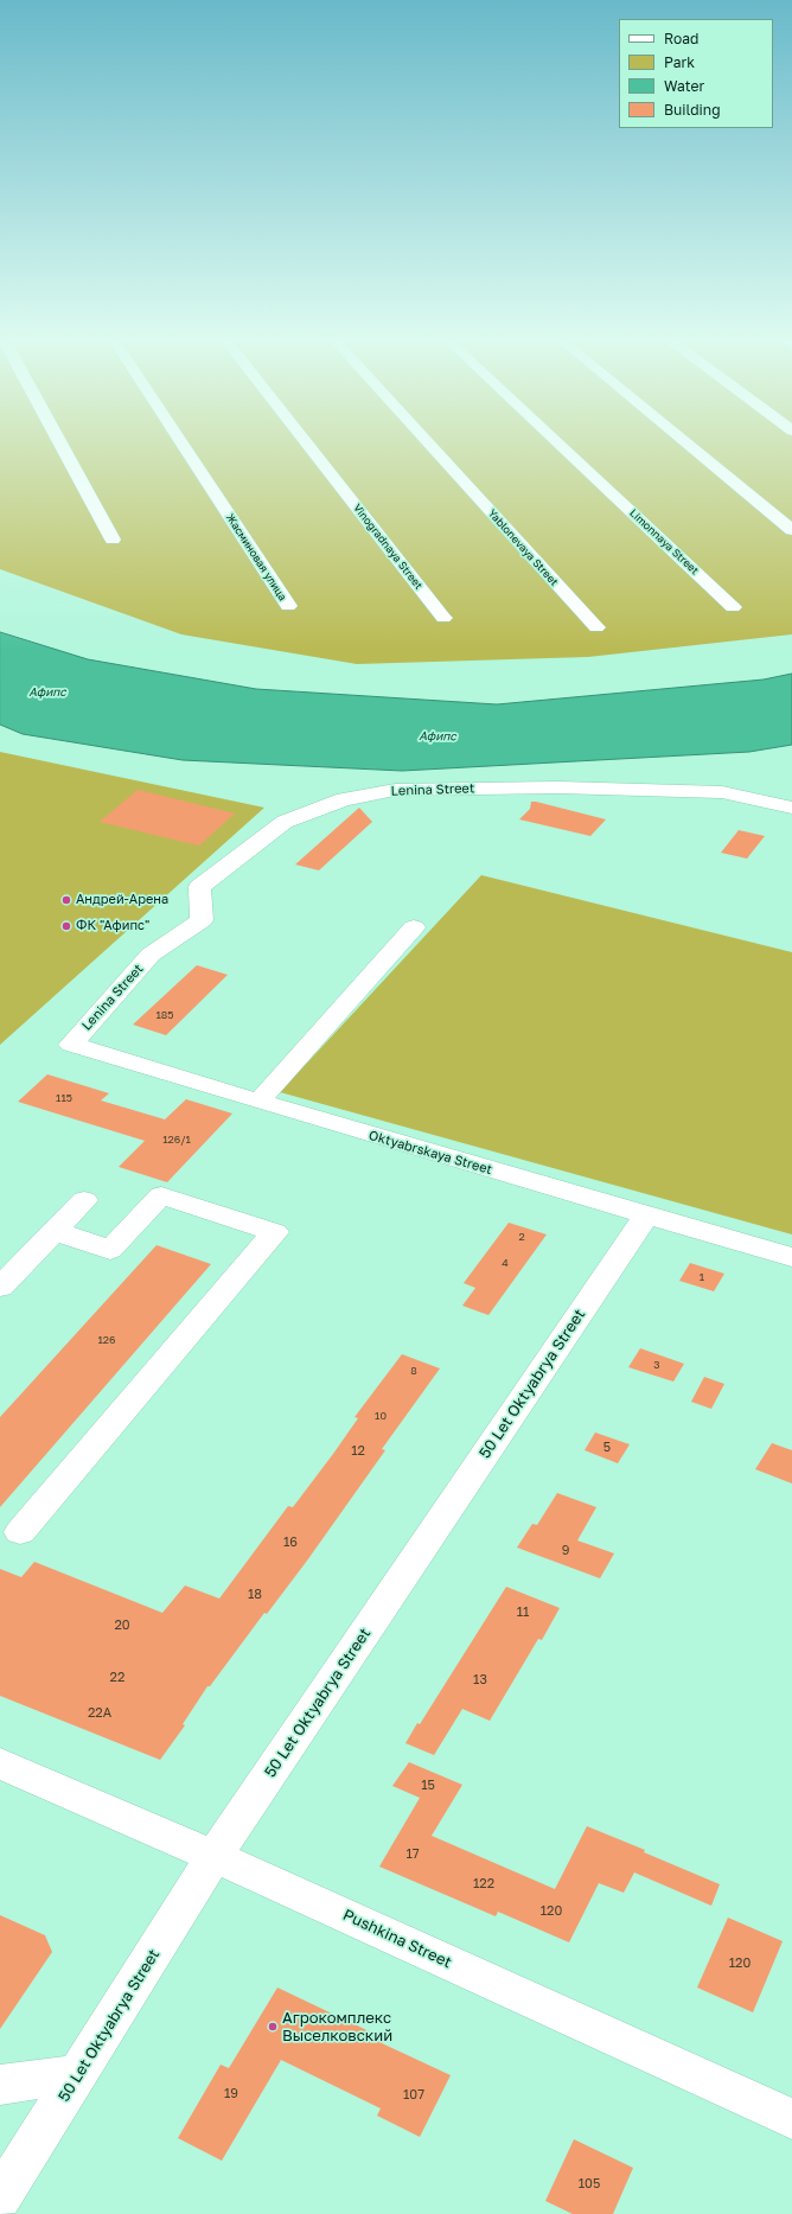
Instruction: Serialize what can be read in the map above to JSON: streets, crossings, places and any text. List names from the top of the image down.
{
  "streets": {
    "street": [
      "Limonnaya Street",
      "Vinogradnaya Street",
      "Yablonevaya Street",
      "Жасминовая улица",
      "Lenina Street",
      "Oktyabrskaya Street",
      "50 Let Oktyabrya Street",
      "Pushkina Street"
    ]
  },
  "crossings": [
    ["Lenina Street", "Oktyabrskaya Street"],
    ["Oktyabrskaya Street", "50 Let Oktyabrya Street"],
    ["50 Let Oktyabrya Street", "Pushkina Street"]
  ],
  "water": ["Афипс"],
  "places": ["Андрей-Арена", "ФК \"Афипс\"", "Агрокомплекс Выселковский"],
  "house_numbers": [
    "185",
    "115",
    "126/1",
    "2",
    "4",
    "1",
    "126",
    "3",
    "8",
    "10",
    "5",
    "12",
    "16",
    "9",
    "18",
    "11",
    "20",
    "22",
    "13",
    "22А",
    "15",
    "17",
    "122",
    "120",
    "120",
    "19",
    "107",
    "105"
  ],
  "legend": [
    "Road",
    "Park",
    "Water",
    "Building"
  ]
}
